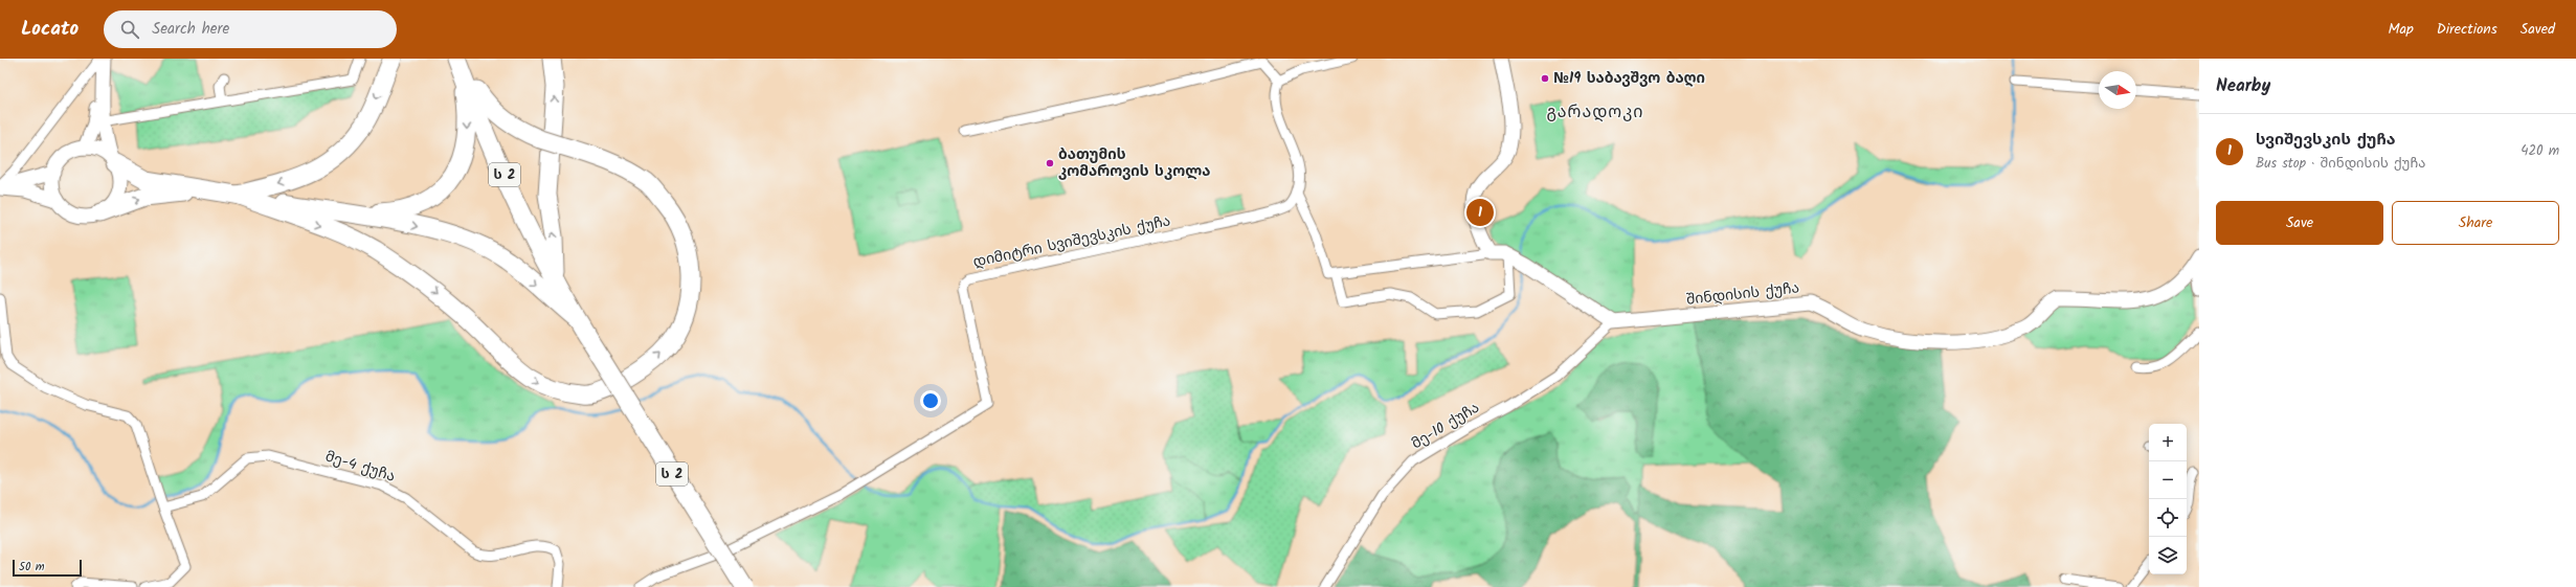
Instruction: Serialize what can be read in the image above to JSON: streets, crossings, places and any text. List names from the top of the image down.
{
  "streets": {
    "highway": ["ს 2"],
    "street": [
      "დიმიტრი სვიშევსკის ქუჩა",
      "შინდისის ქუჩა",
      "მე-10 ქუჩა",
      "მე-4 ქუჩა"
    ]
  },
  "crossings": [
    ["შინდისის ქუჩა", "მე-10 ქუჩა"]
  ],
  "districts": ["გარადოკი"],
  "places": ["№19 საბავშვო ბაღი", "ბათუმის კომაროვის სკოლა"],
  "scale_bar": "50 m",
  "north": "right",
  "page": {
    "header": "Locato",
    "search": "Search here",
    "nav": ["Map", "Directions", "Saved"],
    "heading": "Nearby",
    "list": [
      {
        "mark": "1",
        "name": "სვიშევსკის ქუჩა",
        "note": "Bus stop · შინდისის ქუჩა",
        "value": "420 m"
      }
    ],
    "buttons": ["Save", "Share"],
    "pins": "1",
    "map_buttons": ["+", "−"],
    "scale": "50 m"
  }
}
